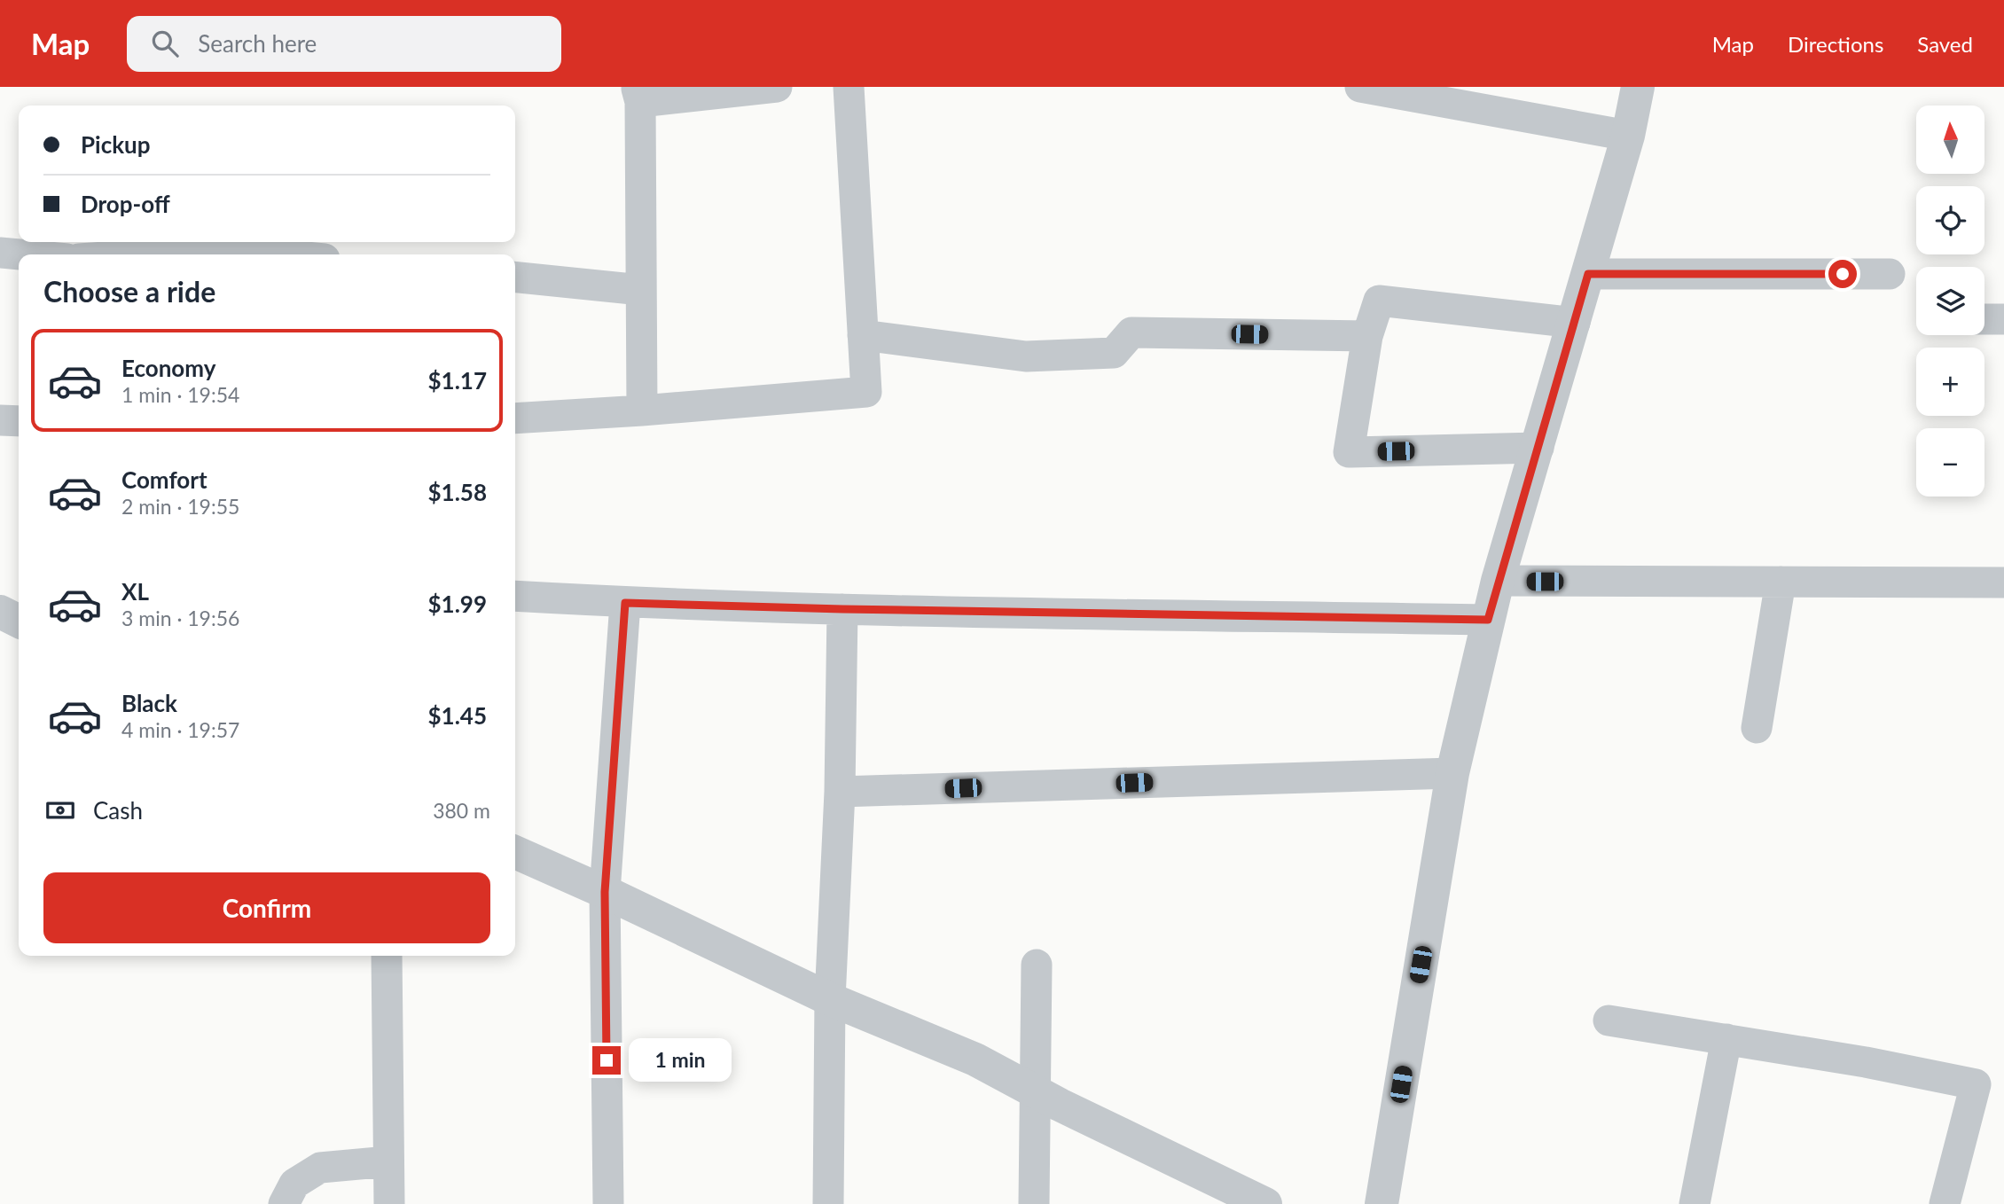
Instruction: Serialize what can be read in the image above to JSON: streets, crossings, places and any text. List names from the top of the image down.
{
  "north": "top",
  "page": {
    "header": "Map",
    "search": "Search here",
    "nav": ["Map", "Directions", "Saved"],
    "map_buttons": ["+", "−"],
    "banner": ["Pickup", "Drop-off"],
    "heading": "Choose a ride",
    "list": [
      {
        "name": "Economy",
        "note": "1 min · 19:54",
        "value": "$1.17"
      },
      {
        "name": "Comfort",
        "note": "2 min · 19:55",
        "value": "$1.58"
      },
      {
        "name": "XL",
        "note": "3 min · 19:56",
        "value": "$1.99"
      },
      {
        "name": "Black",
        "note": "4 min · 19:57",
        "value": "$1.45"
      }
    ],
    "pay": ["Cash", "380 m"],
    "buttons": "Confirm",
    "bubble": "1 min"
  }
}
